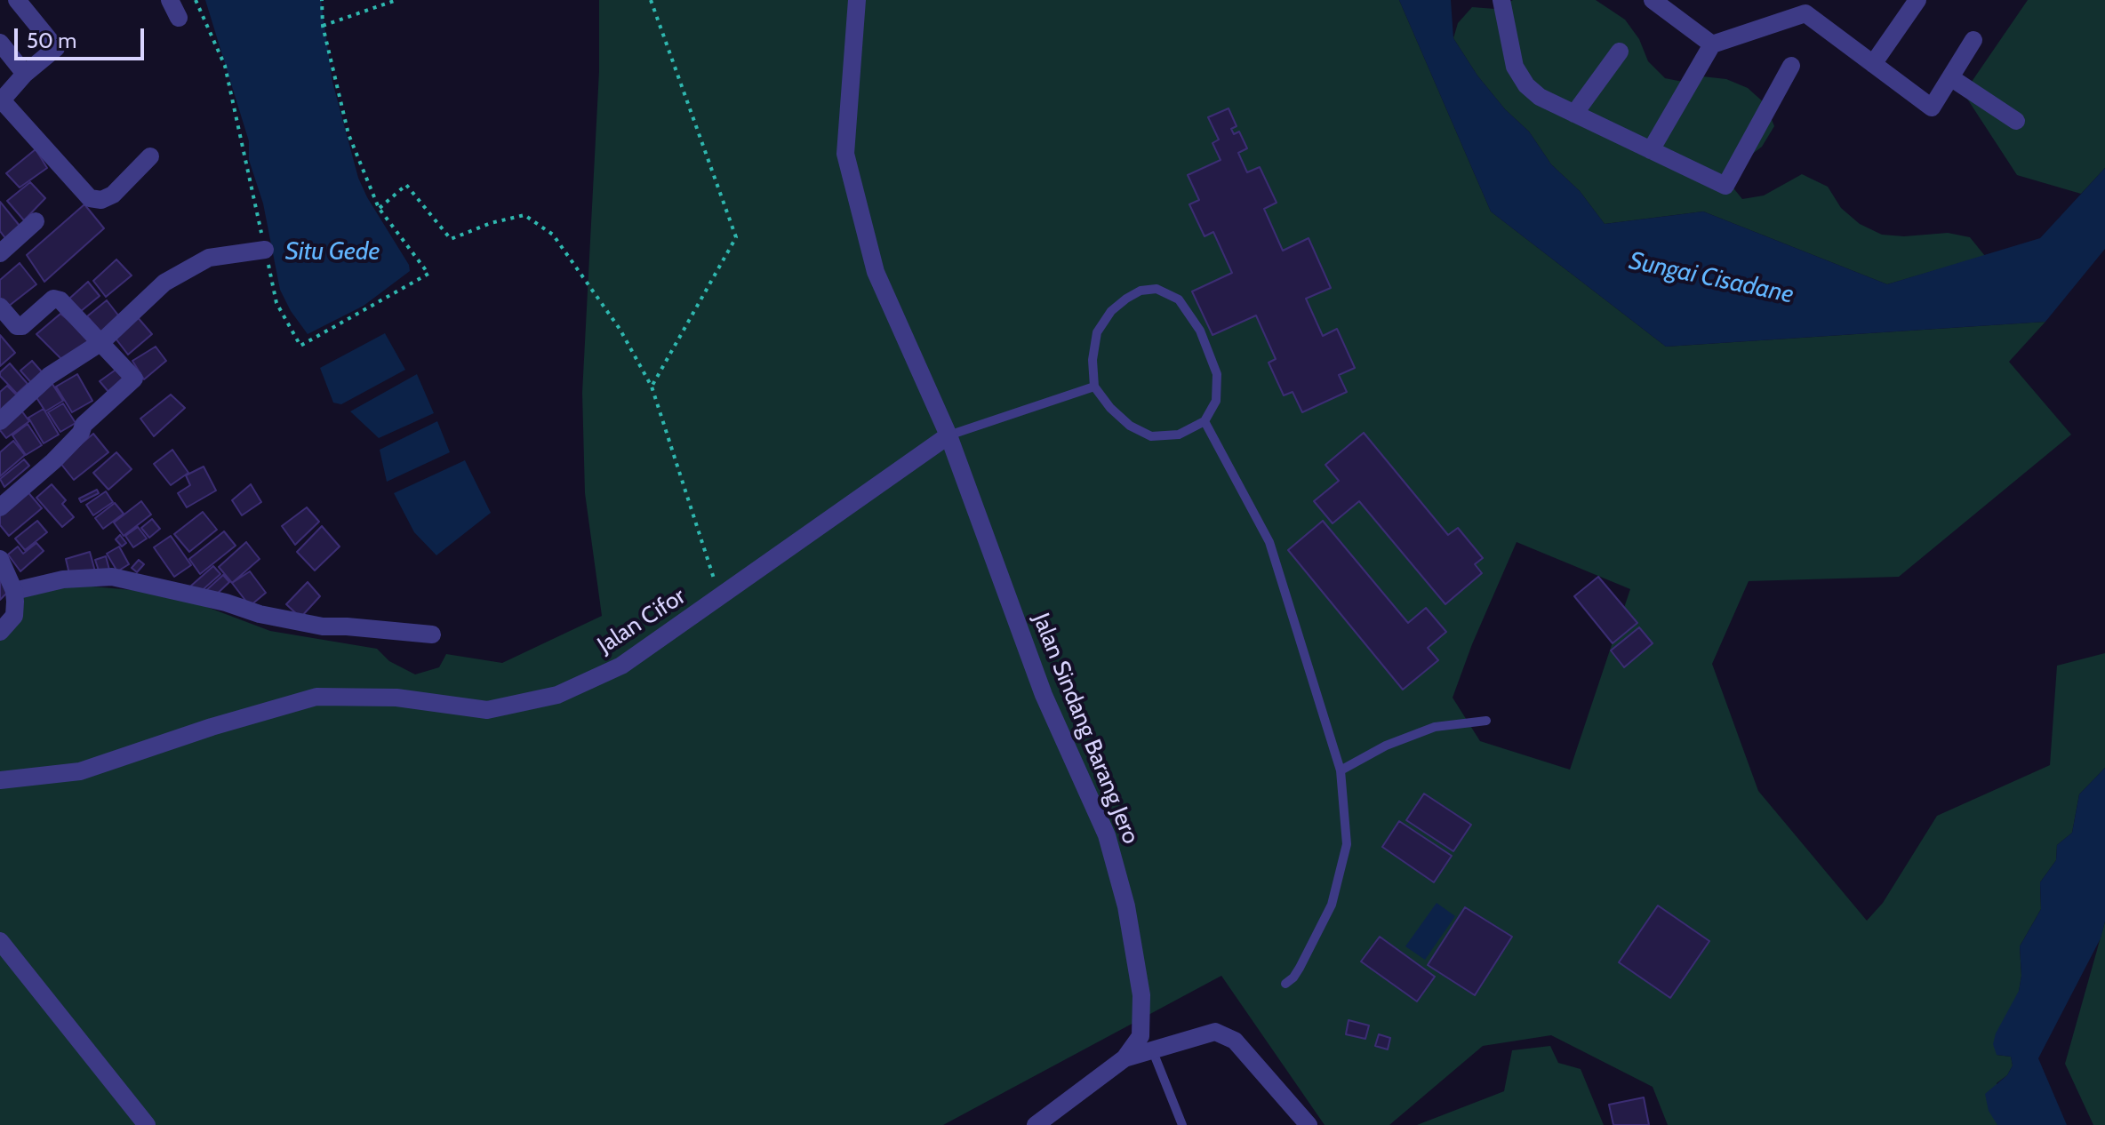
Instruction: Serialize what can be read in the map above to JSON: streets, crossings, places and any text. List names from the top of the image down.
{
  "streets": {
    "street": ["Jalan Cifor", "Jalan Sindang Barang Jero"]
  },
  "crossings": [
    ["Jalan Cifor", "Jalan Sindang Barang Jero"]
  ],
  "water": ["Situ Gede", "Sungai Cisadane"],
  "scale_bar": "50 m"
}
